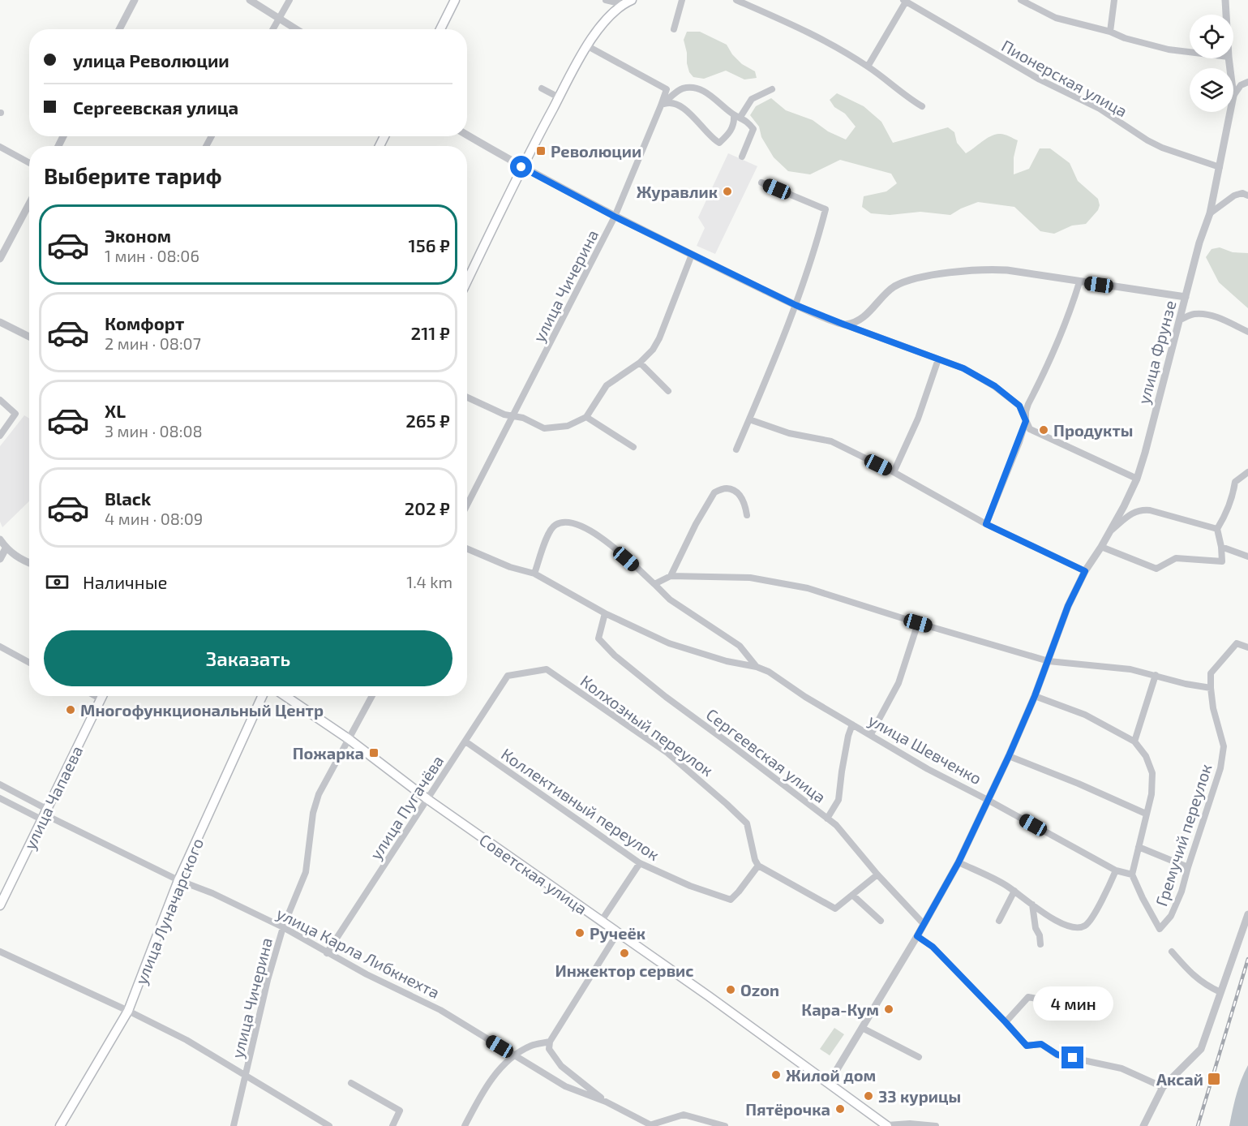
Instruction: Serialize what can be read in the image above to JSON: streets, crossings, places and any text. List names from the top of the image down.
{
  "streets": {
    "main road": ["улица Чапаева", "Советская улица", "улица Луначарского"],
    "street": [
      "Пионерская улица",
      "улица Чичерина",
      "улица Фрунзе",
      "Колхозный переулок",
      "улица Шевченко",
      "Сергеевская улица",
      "Коллективный переулок",
      "улица Пугачёва",
      "Гремучий переулок",
      "улица Карла Либкнехта"
    ]
  },
  "crossings": [
    ["Пионерская улица", "улица Фрунзе"],
    ["улица Чичерина", "Советская улица"],
    ["улица Чичерина", "улица Карла Либкнехта"],
    ["улица Фрунзе", "улица Шевченко"],
    ["улица Фрунзе", "Сергеевская улица"],
    ["улица Фрунзе", "Советская улица"],
    ["Колхозный переулок", "Коллективный переулок"],
    ["Колхозный переулок", "улица Пугачёва"],
    ["улица Шевченко", "Сергеевская улица"],
    ["улица Шевченко", "Гремучий переулок"],
    ["улица Чапаева", "улица Карла Либкнехта"],
    ["Коллективный переулок", "улица Пугачёва"],
    ["улица Пугачёва", "Советская улица"],
    ["улица Пугачёва", "улица Карла Либкнехта"],
    ["улица Луначарского", "улица Карла Либкнехта"]
  ],
  "places": {
    "transit": ["Революции", "Пожарка", "Аксай"],
    "other": [
      "Журавлик",
      "Продукты",
      "Многофункциональный Центр",
      "Ручеёк",
      "Инжектор сервис",
      "Ozon",
      "Кара-Кум",
      "Жилой дом",
      "33 курицы",
      "Пятёрочка"
    ]
  },
  "page": {
    "banner": ["улица Революции", "Сергеевская улица"],
    "heading": "Выберите тариф",
    "list": [
      {
        "name": "Эконом",
        "note": "1 мин · 08:06",
        "value": "156 ₽"
      },
      {
        "name": "Комфорт",
        "note": "2 мин · 08:07",
        "value": "211 ₽"
      },
      {
        "name": "XL",
        "note": "3 мин · 08:08",
        "value": "265 ₽"
      },
      {
        "name": "Black",
        "note": "4 мин · 08:09",
        "value": "202 ₽"
      }
    ],
    "pay": ["Наличные", "1.4 km"],
    "buttons": "Заказать",
    "bubble": "4 мин"
  }
}
